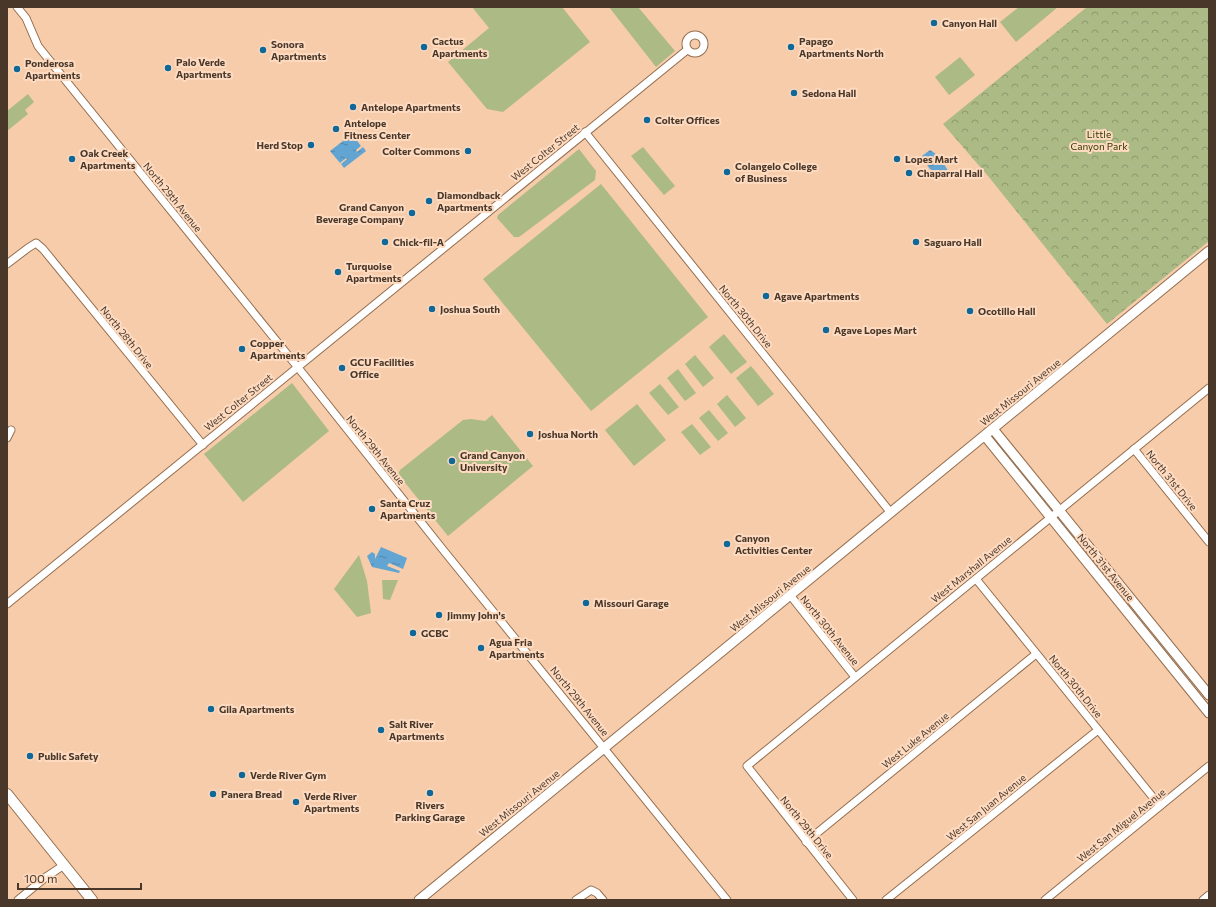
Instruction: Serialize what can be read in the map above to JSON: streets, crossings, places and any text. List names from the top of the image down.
{
  "streets": {
    "street": [
      "West Colter Street",
      "North 29th Avenue",
      "North 30th Drive",
      "North 28th Drive",
      "West Missouri Avenue",
      "North 31st Drive",
      "North 31st Avenue",
      "West Marshall Avenue",
      "North 30th Avenue",
      "West Luke Avenue",
      "West San Juan Avenue",
      "West San Miguel Avenue",
      "North 29th Drive"
    ]
  },
  "crossings": [
    ["West Colter Street", "North 29th Avenue"],
    ["West Colter Street", "North 30th Drive"],
    ["West Colter Street", "North 28th Drive"],
    ["North 29th Avenue", "West Missouri Avenue"],
    ["North 30th Drive", "West Missouri Avenue"],
    ["North 30th Drive", "West Marshall Avenue"],
    ["North 30th Drive", "West Luke Avenue"],
    ["North 30th Drive", "West San Juan Avenue"],
    ["North 30th Drive", "West San Miguel Avenue"],
    ["West Missouri Avenue", "North 31st Avenue"],
    ["West Missouri Avenue", "North 30th Avenue"],
    ["North 31st Drive", "West Marshall Avenue"],
    ["North 31st Avenue", "West Marshall Avenue"],
    ["West Marshall Avenue", "North 30th Avenue"],
    ["West Marshall Avenue", "North 29th Drive"],
    ["West Luke Avenue", "North 29th Drive"]
  ],
  "parks": ["Little Canyon Park"],
  "places": [
    "Canyon Hall",
    "Cactus Apartments",
    "Papago Apartments North",
    "Sonora Apartments",
    "Palo Verde Apartments",
    "Ponderosa Apartments",
    "Sedona Hall",
    "Antelope Apartments",
    "Colter Offices",
    "Antelope Fitness Center",
    "Herd Stop",
    "Colter Commons",
    "Oak Creek Apartments",
    "Lopes Mart",
    "Colangelo College of Business",
    "Chaparral Hall",
    "Diamondback Apartments",
    "Grand Canyon Beverage Company",
    "Chick-fil-A",
    "Saguaro Hall",
    "Turquoise Apartments",
    "Agave Apartments",
    "Joshua South",
    "Ocotillo Hall",
    "Agave Lopes Mart",
    "Copper Apartments",
    "GCU Facilities Office",
    "Joshua North",
    "Grand Canyon University",
    "Santa Cruz Apartments",
    "Canyon Activities Center",
    "Missouri Garage",
    "Jimmy John's",
    "GCBC",
    "Agua Fria Apartments",
    "Gila Apartments",
    "Salt River Apartments",
    "Public Safety",
    "Verde River Gym",
    "Rivers Parking Garage",
    "Panera Bread",
    "Verde River Apartments"
  ],
  "scale_bar": "100 m"
}
